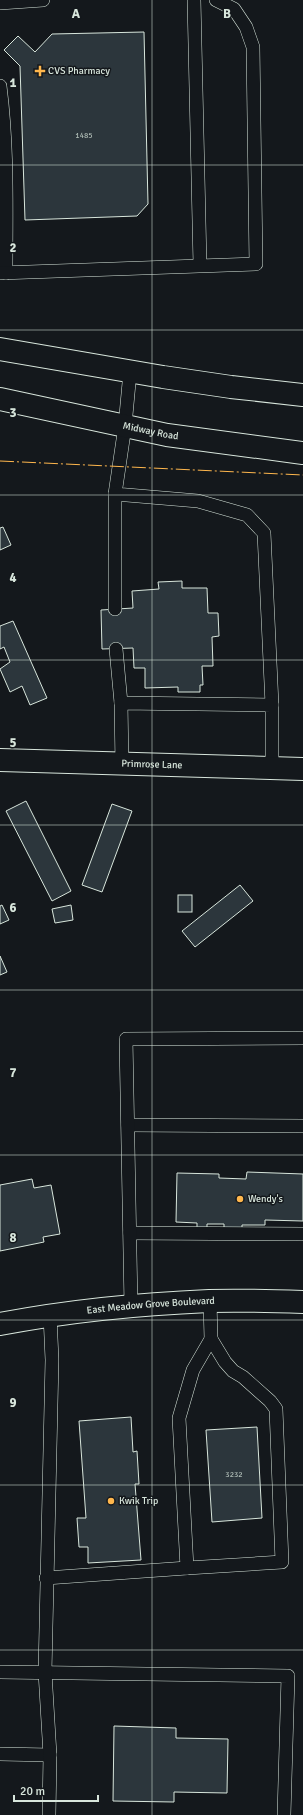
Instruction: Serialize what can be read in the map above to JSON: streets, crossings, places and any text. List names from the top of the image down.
{
  "streets": {
    "street": ["Midway Road", "Primrose Lane", "East Meadow Grove Boulevard"]
  },
  "places": {
    "health": ["CVS Pharmacy"],
    "other": ["Wendy's", "Kwik Trip"]
  },
  "house_numbers": ["1485", "3232"],
  "scale_bar": "20 m",
  "grid": {
    "columns": ["A", "B"],
    "rows": [
      "1",
      "2",
      "3",
      "4",
      "5",
      "6",
      "7",
      "8",
      "9"
    ]
  }
}
